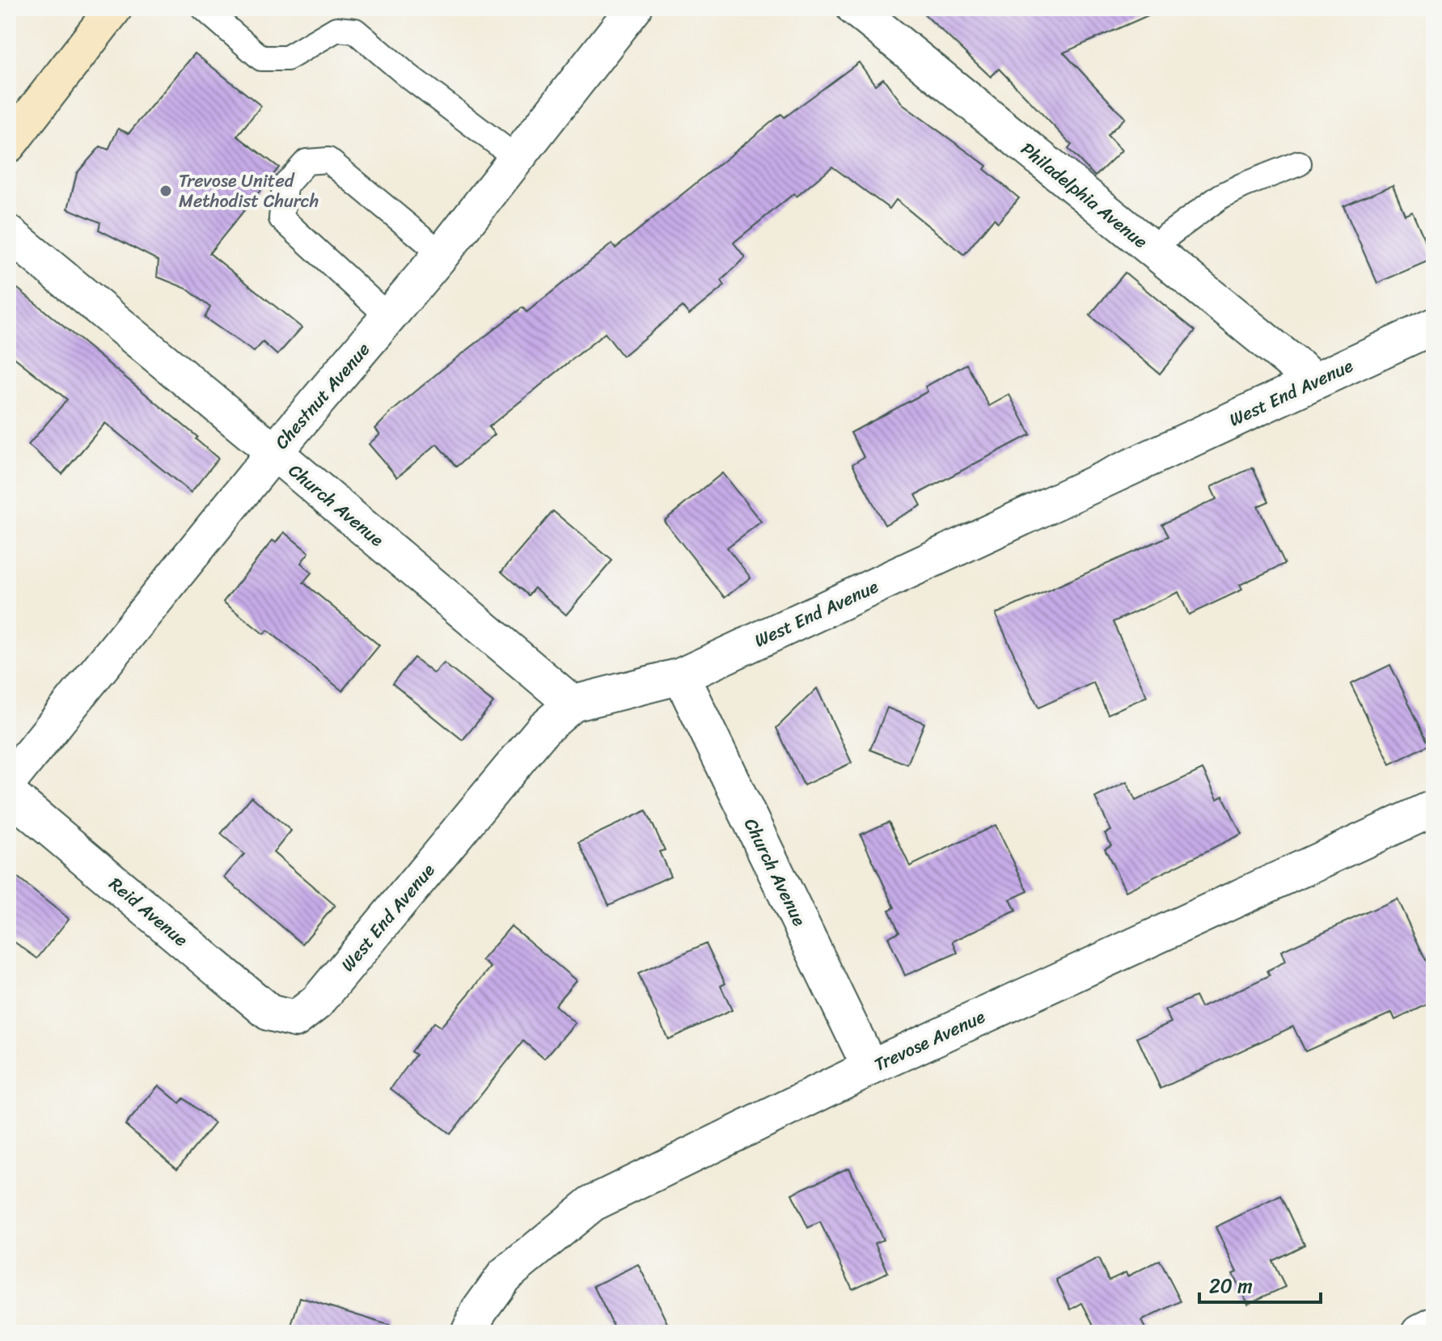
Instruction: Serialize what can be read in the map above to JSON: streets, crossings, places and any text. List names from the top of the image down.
{
  "streets": {
    "street": [
      "Philadelphia Avenue",
      "West End Avenue",
      "Chestnut Avenue",
      "Church Avenue",
      "Reid Avenue",
      "Trevose Avenue"
    ]
  },
  "crossings": [
    ["Philadelphia Avenue", "West End Avenue"],
    ["West End Avenue", "Church Avenue"],
    ["West End Avenue", "Reid Avenue"],
    ["Chestnut Avenue", "Church Avenue"],
    ["Church Avenue", "Trevose Avenue"]
  ],
  "places": ["Trevose United Methodist Church"],
  "scale_bar": "20 m"
}
